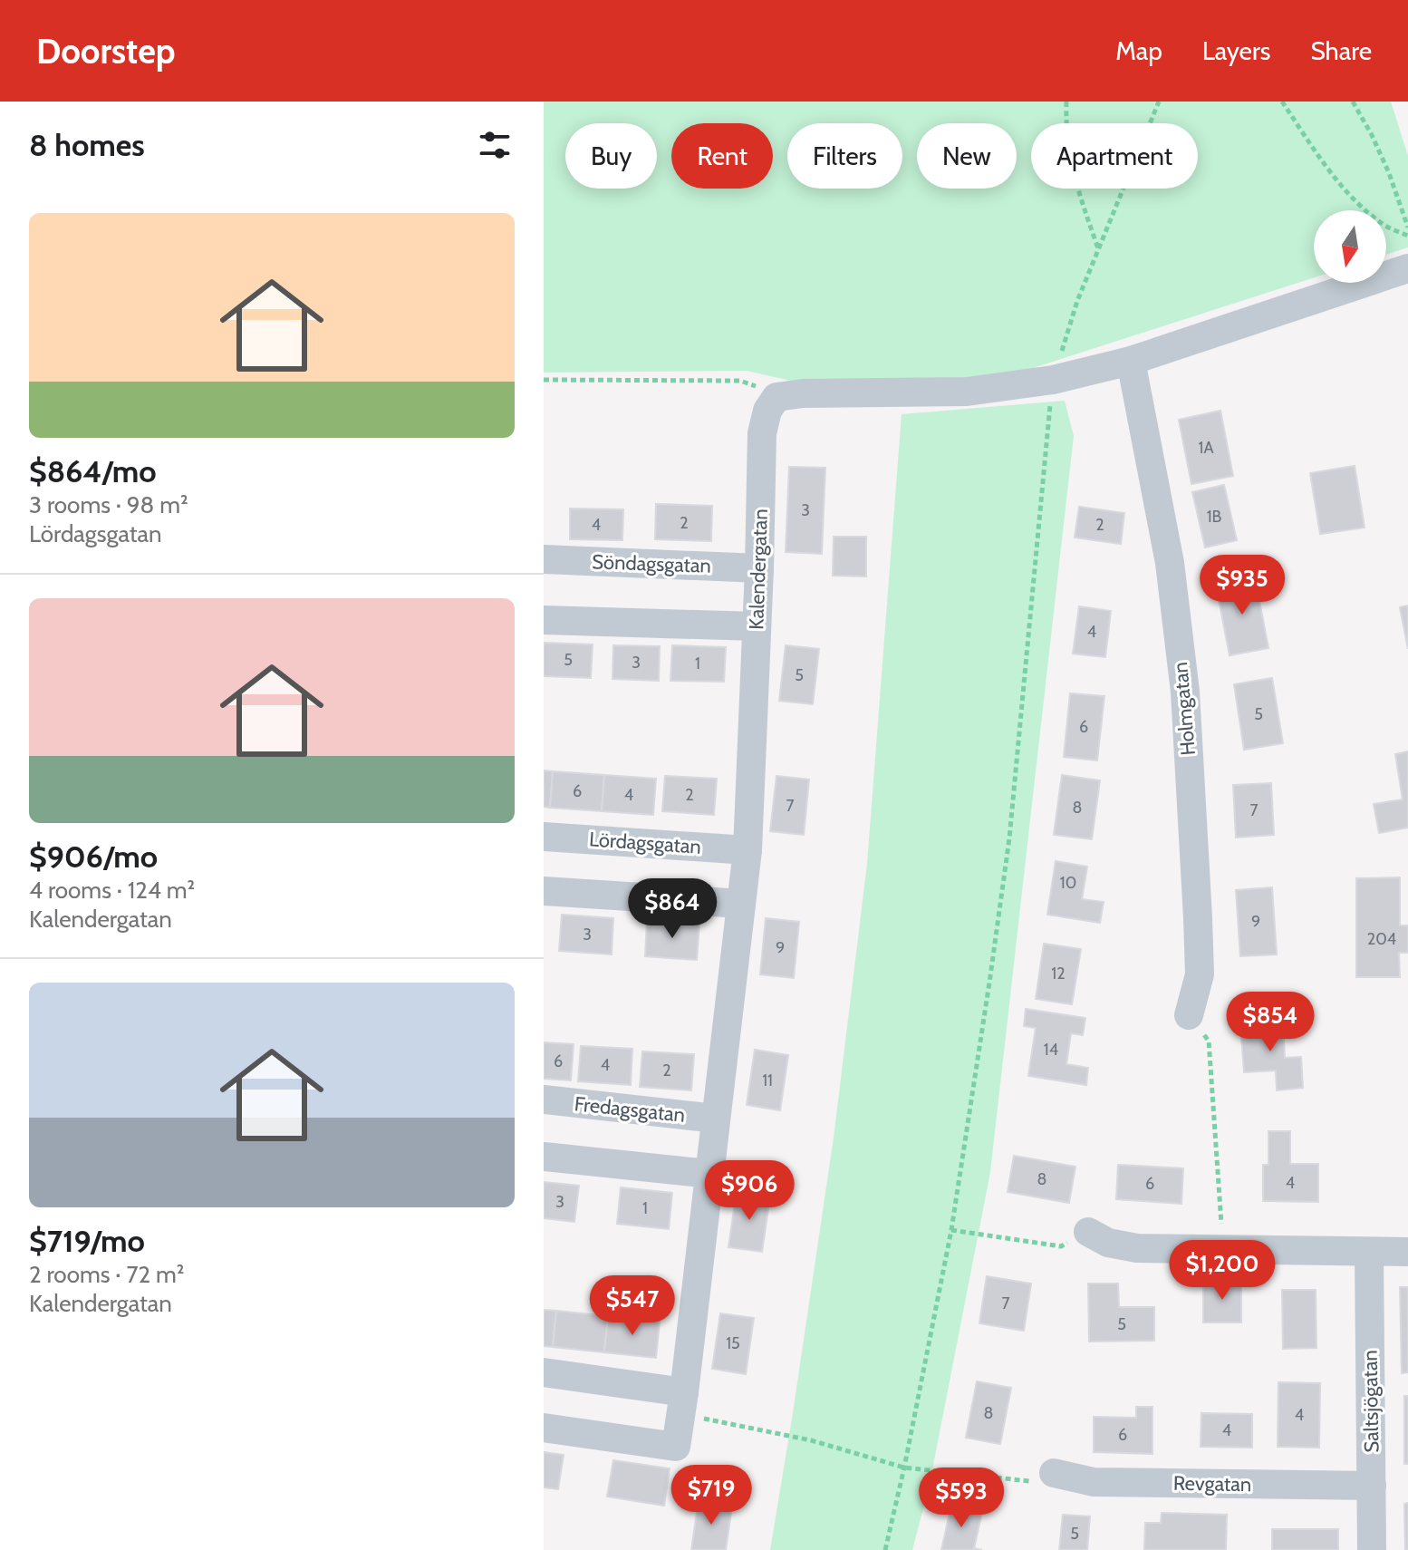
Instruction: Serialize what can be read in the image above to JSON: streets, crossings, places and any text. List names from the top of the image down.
{
  "streets": {
    "street": [
      "Söndagsgatan",
      "Kalendergatan",
      "Holmgatan",
      "Lördagsgatan",
      "Fredagsgatan",
      "Saltsjögatan",
      "Revgatan"
    ]
  },
  "crossings": [
    ["Söndagsgatan", "Kalendergatan"],
    ["Kalendergatan", "Lördagsgatan"],
    ["Kalendergatan", "Fredagsgatan"],
    ["Saltsjögatan", "Revgatan"]
  ],
  "house_numbers": [
    "1A",
    "3",
    "1B",
    "2",
    "4",
    "2",
    "4",
    "5",
    "3",
    "1",
    "5",
    "5",
    "6",
    "6",
    "4",
    "2",
    "7",
    "8",
    "7",
    "10",
    "9",
    "3",
    "204",
    "9",
    "12",
    "14",
    "6",
    "4",
    "2",
    "11",
    "8",
    "4",
    "6",
    "3",
    "1",
    "7",
    "5",
    "15",
    "8",
    "4",
    "4",
    "6",
    "5"
  ],
  "north": "bottom",
  "page": {
    "header": "Doorstep",
    "nav": ["Map", "Layers", "Share"],
    "heading": "8 homes",
    "chip": [
      "Buy",
      "Rent",
      "Filters",
      "New",
      "Apartment"
    ],
    "list": [
      {
        "name": "$864/mo",
        "note": "3 rooms · 98 m² · Lördagsgatan"
      },
      {
        "name": "$906/mo",
        "note": "4 rooms · 124 m² · Kalendergatan"
      },
      {
        "name": "$719/mo",
        "note": "2 rooms · 72 m² · Kalendergatan"
      }
    ],
    "price": [
      "$935",
      "$864",
      "$854",
      "$906",
      "$1,200",
      "$547",
      "$719",
      "$593"
    ]
  }
}
